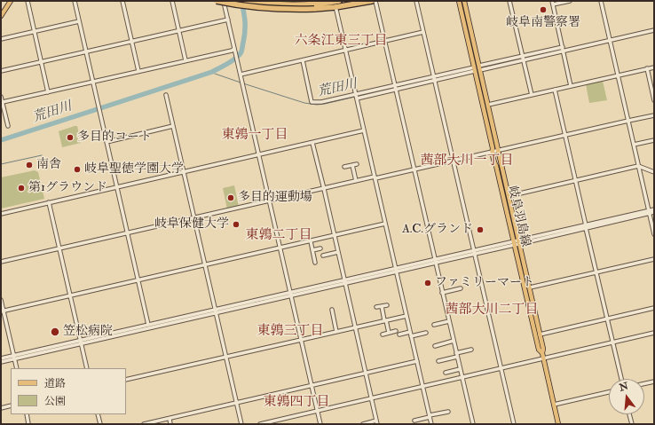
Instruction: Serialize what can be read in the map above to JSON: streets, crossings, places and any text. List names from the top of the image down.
{
  "streets": {
    "main road": ["岐阜羽島線"]
  },
  "districts": [
    "六条江東三丁目",
    "東鶉一丁目",
    "茜部大川一丁目",
    "東鶉二丁目",
    "茜部大川二丁目",
    "東鶉三丁目",
    "東鶉四丁目"
  ],
  "water": ["荒田川"],
  "places": [
    "岐阜南警察署",
    "多目的コート",
    "南舎",
    "岐阜聖徳学園大学",
    "第1グラウンド",
    "多目的運動場",
    "岐阜保健大学",
    "A.C.グランド",
    "ファミリーマート",
    "笠松病院"
  ],
  "legend": ["道路", "公園"],
  "north": "top"
}
